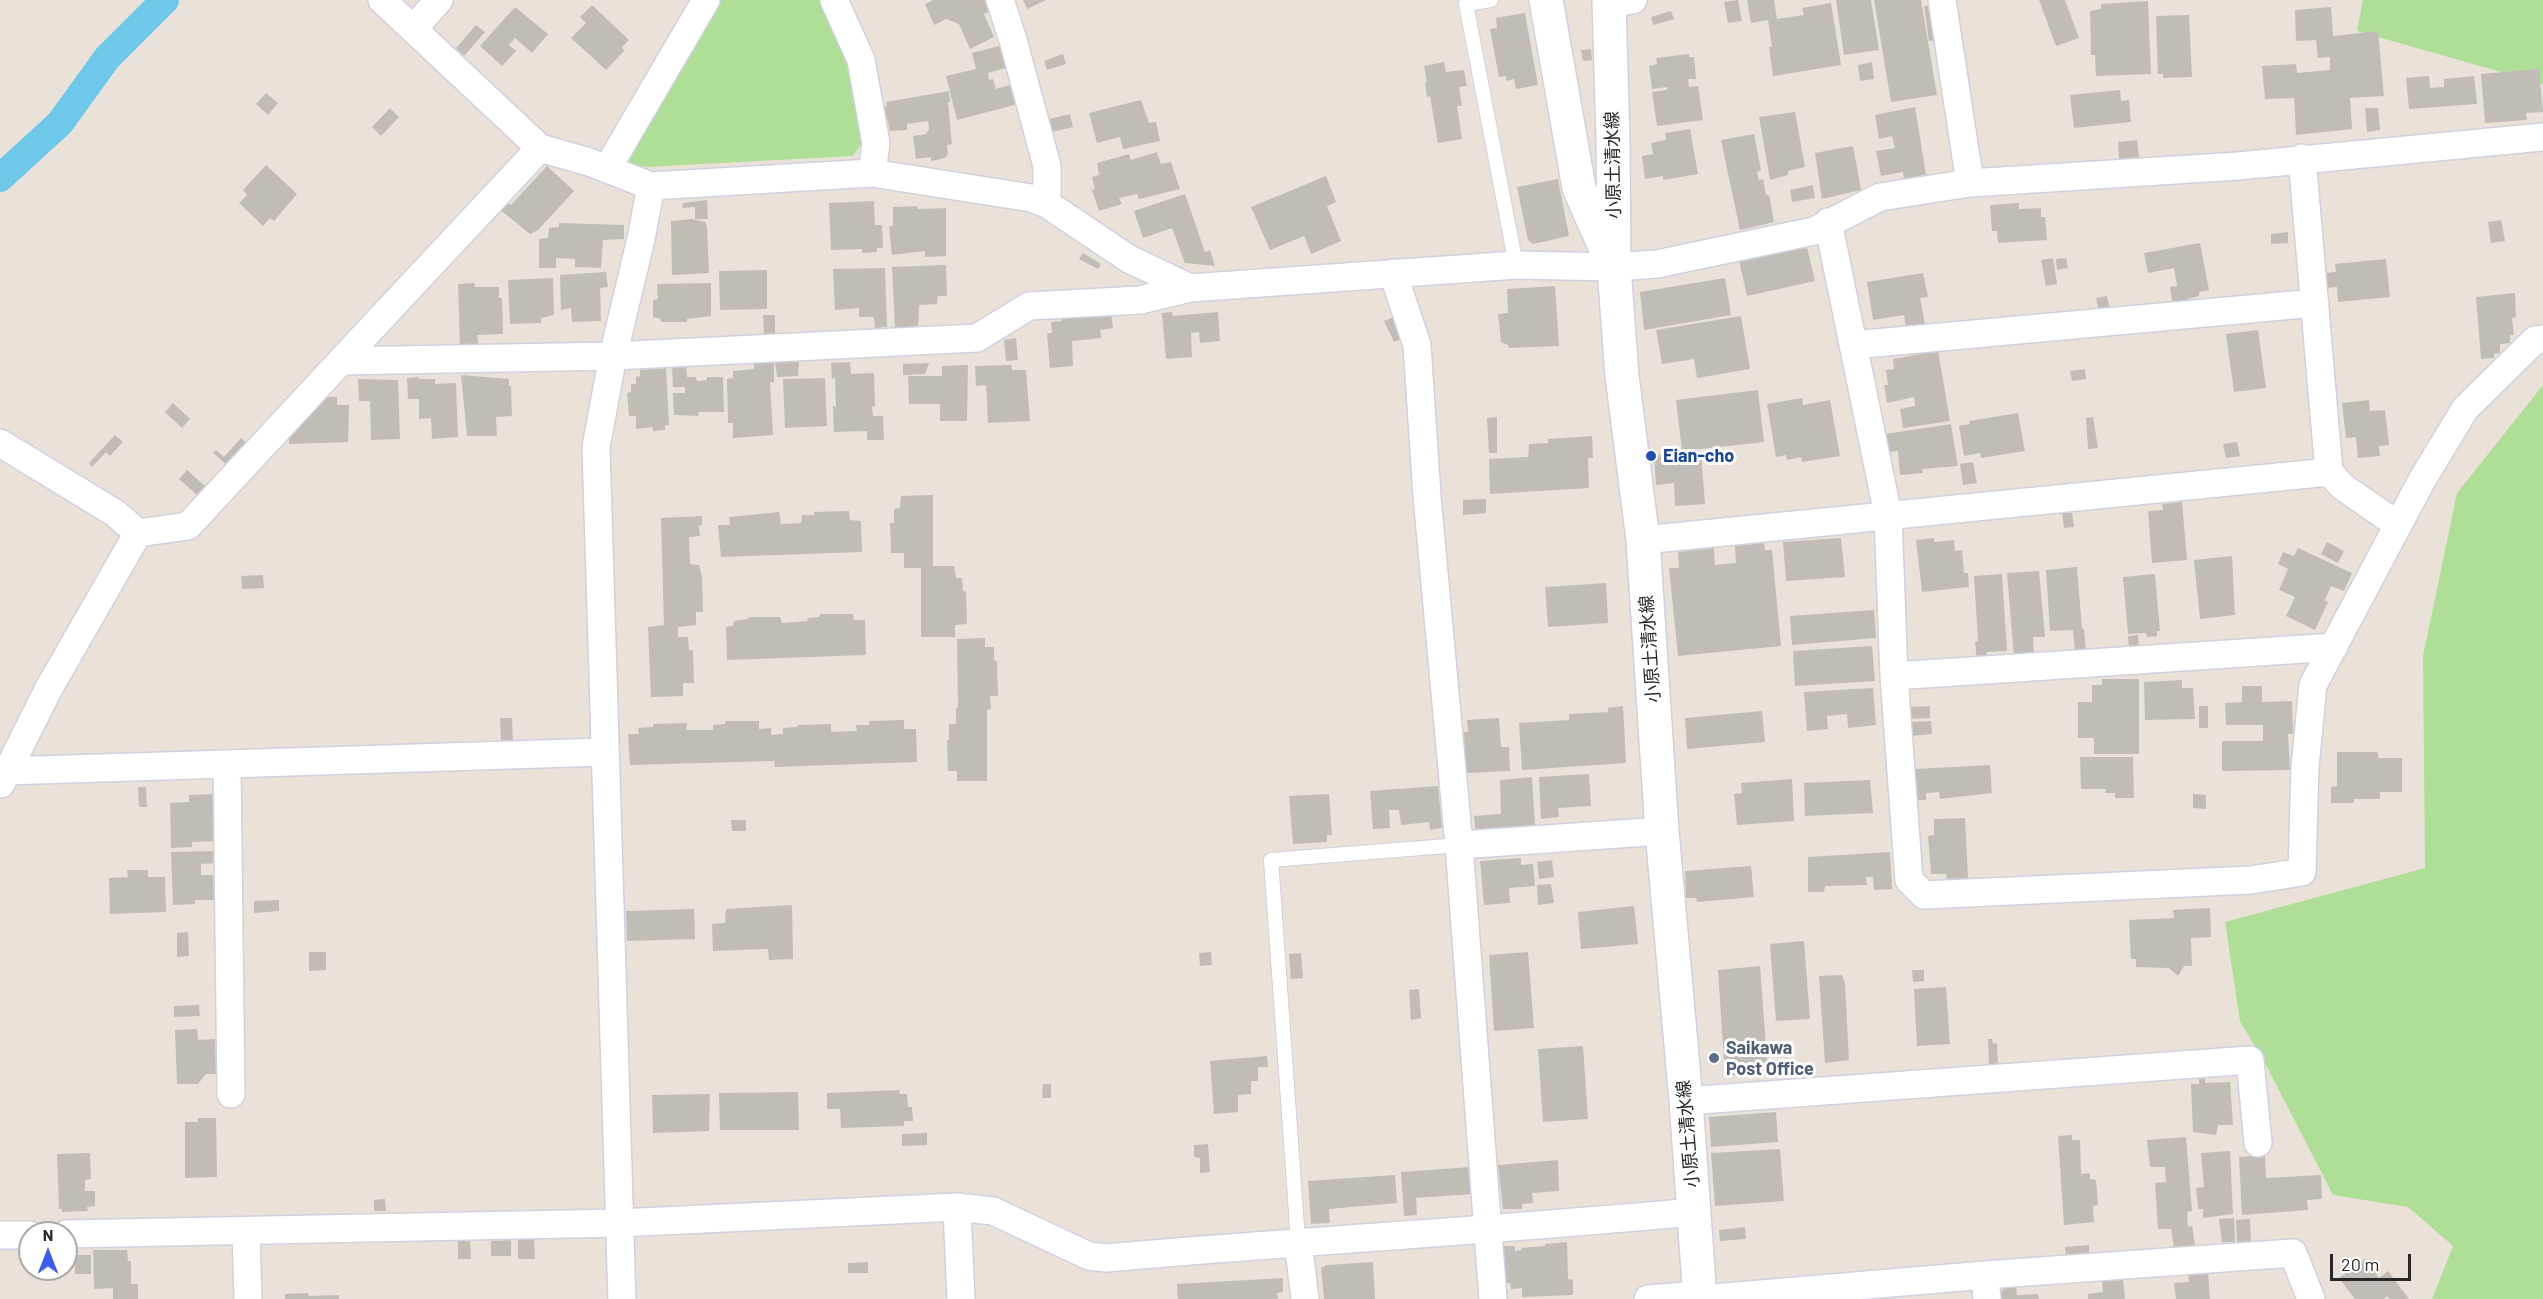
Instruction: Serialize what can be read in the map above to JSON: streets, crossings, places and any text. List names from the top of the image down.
{
  "streets": {
    "main road": ["小原土清水線"]
  },
  "places": ["Eian-cho", "Saikawa Post Office"],
  "scale_bar": "20 m",
  "north": "top"
}
